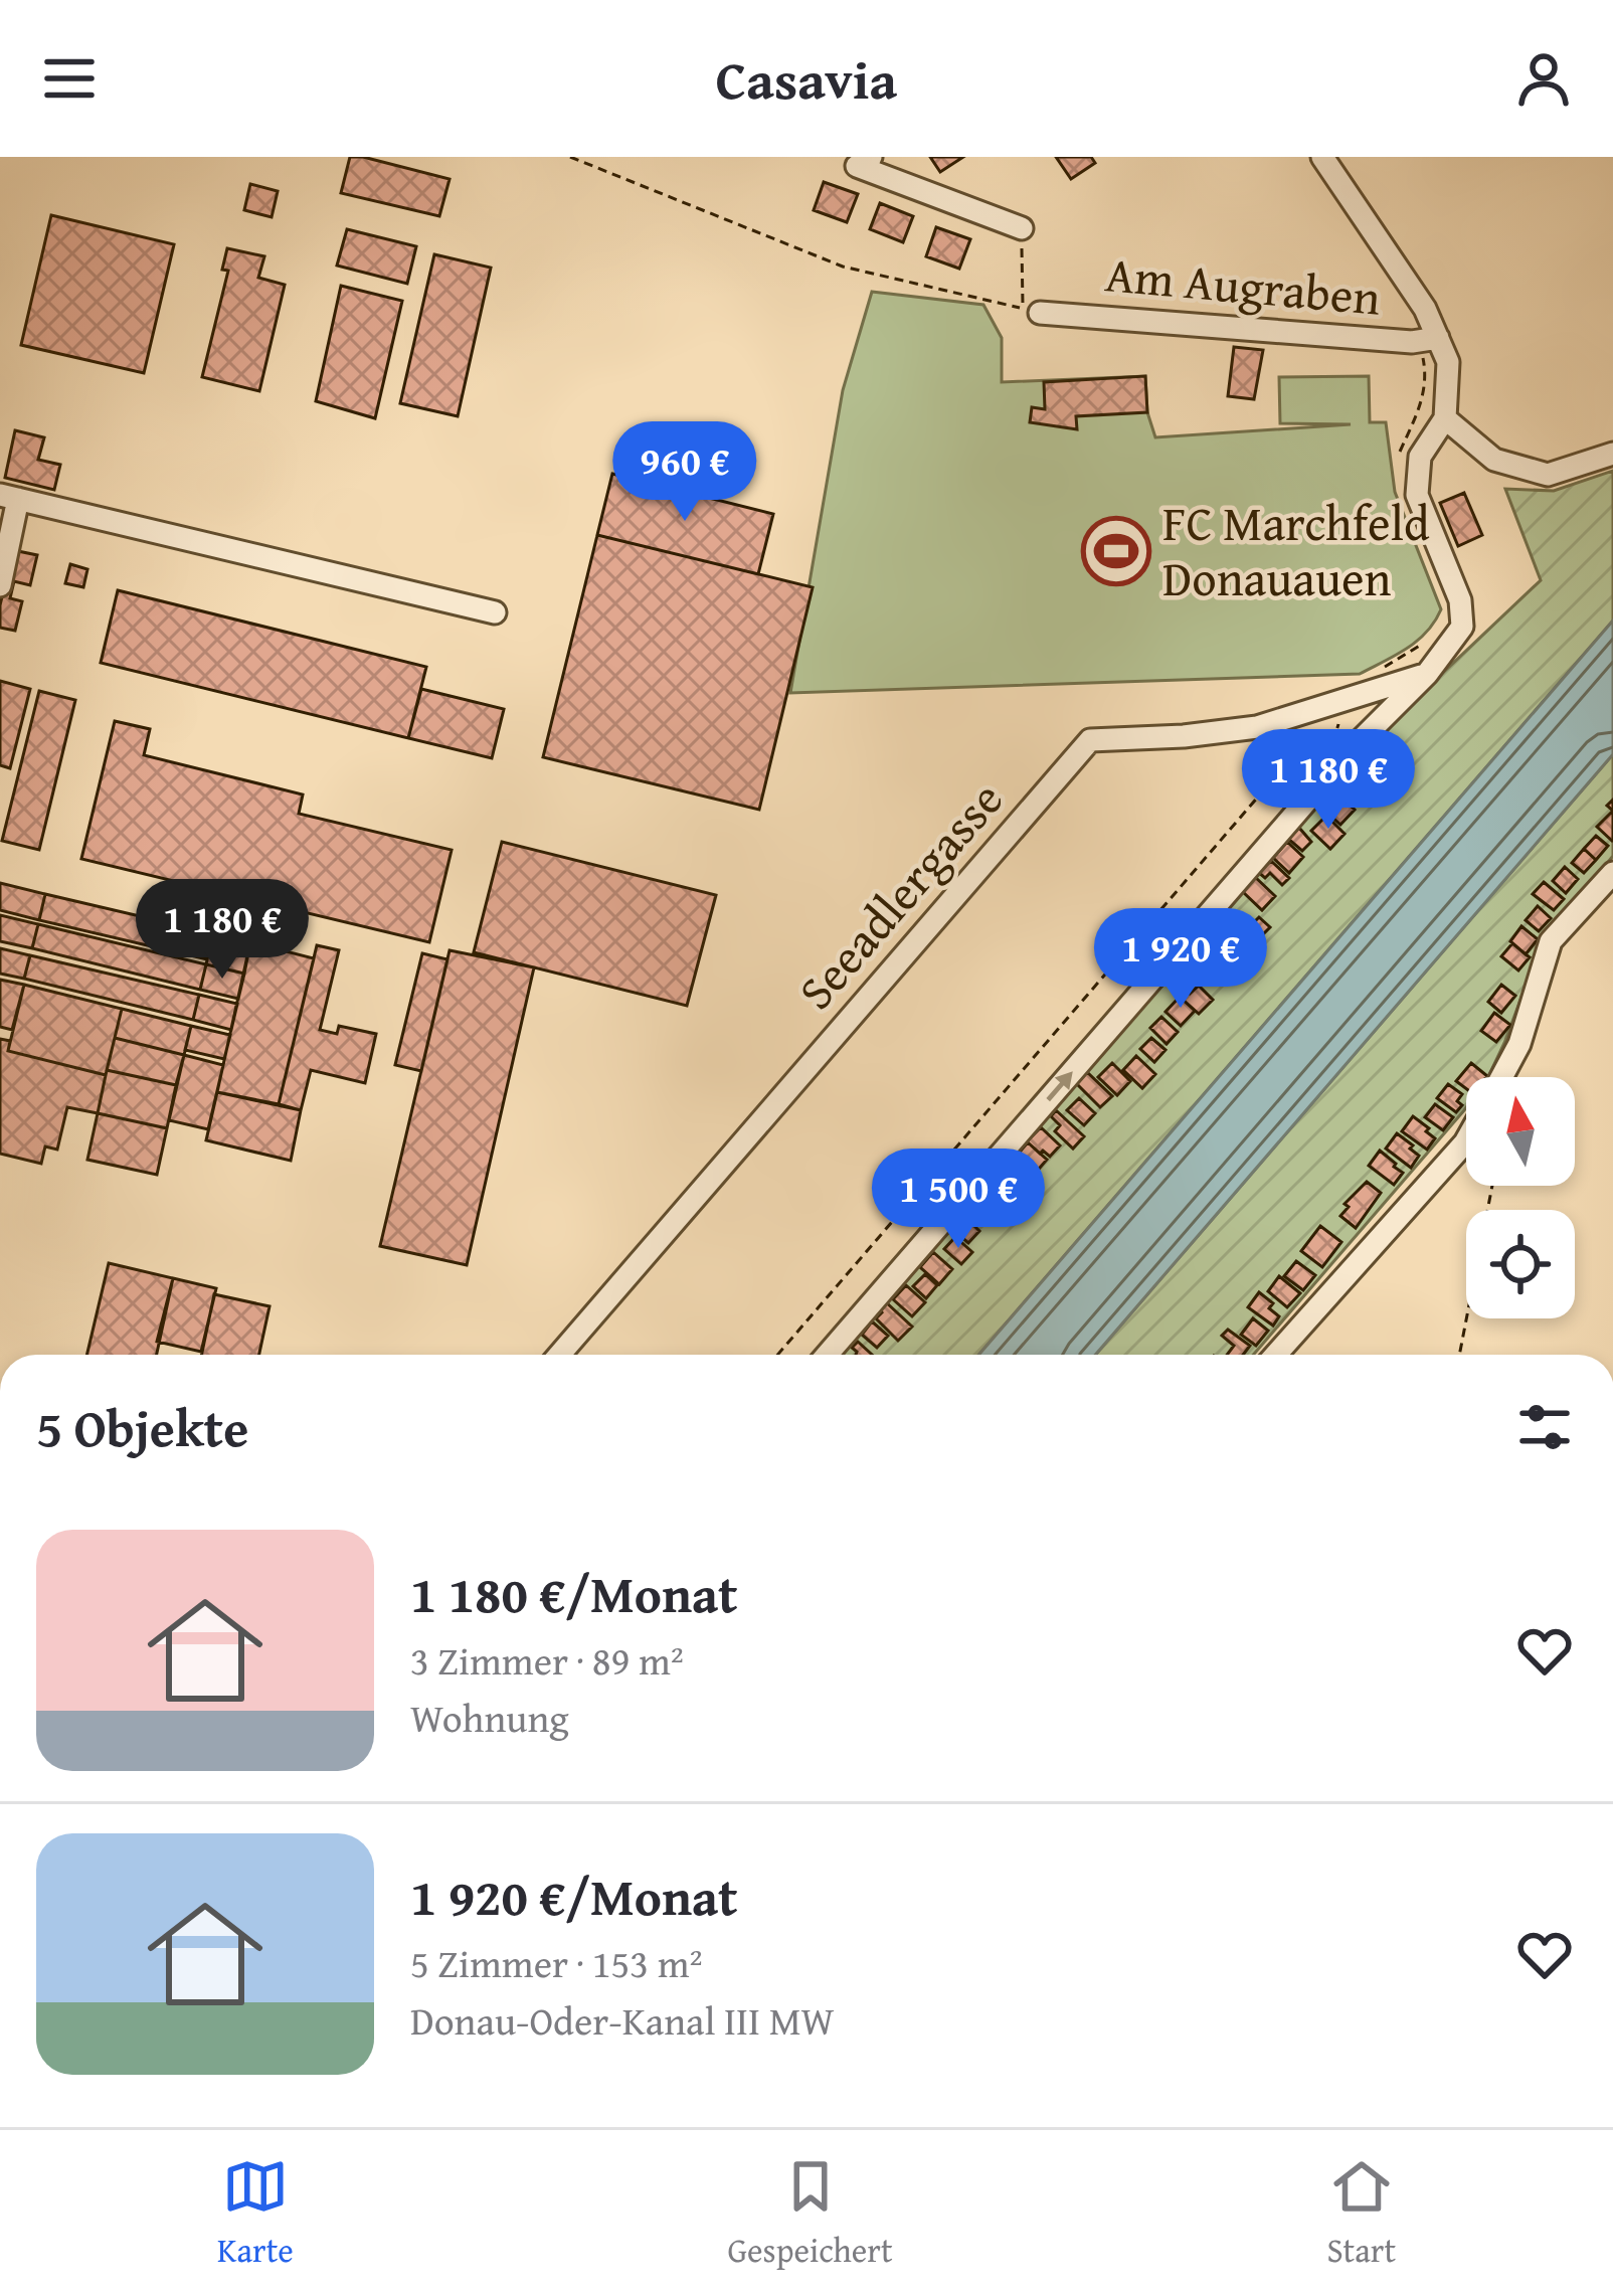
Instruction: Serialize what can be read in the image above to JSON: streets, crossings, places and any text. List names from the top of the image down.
{
  "streets": {
    "street": ["Am Augraben", "Seeadlergasse"]
  },
  "places": {
    "sports": ["FC Marchfeld Donauauen"]
  },
  "north": "top",
  "page": {
    "header": "Casavia",
    "price": [
      "960 €",
      "1 180 €",
      "1 180 €",
      "1 920 €",
      "1 500 €"
    ],
    "heading": "5 Objekte",
    "list": [
      {
        "name": "1 180 €/Monat",
        "note": "3 Zimmer · 89 m² · Wohnung"
      },
      {
        "name": "1 920 €/Monat",
        "note": "5 Zimmer · 153 m² · Donau-Oder-Kanal III MW"
      }
    ],
    "tabs": ["Karte", "Gespeichert", "Start"]
  }
}
